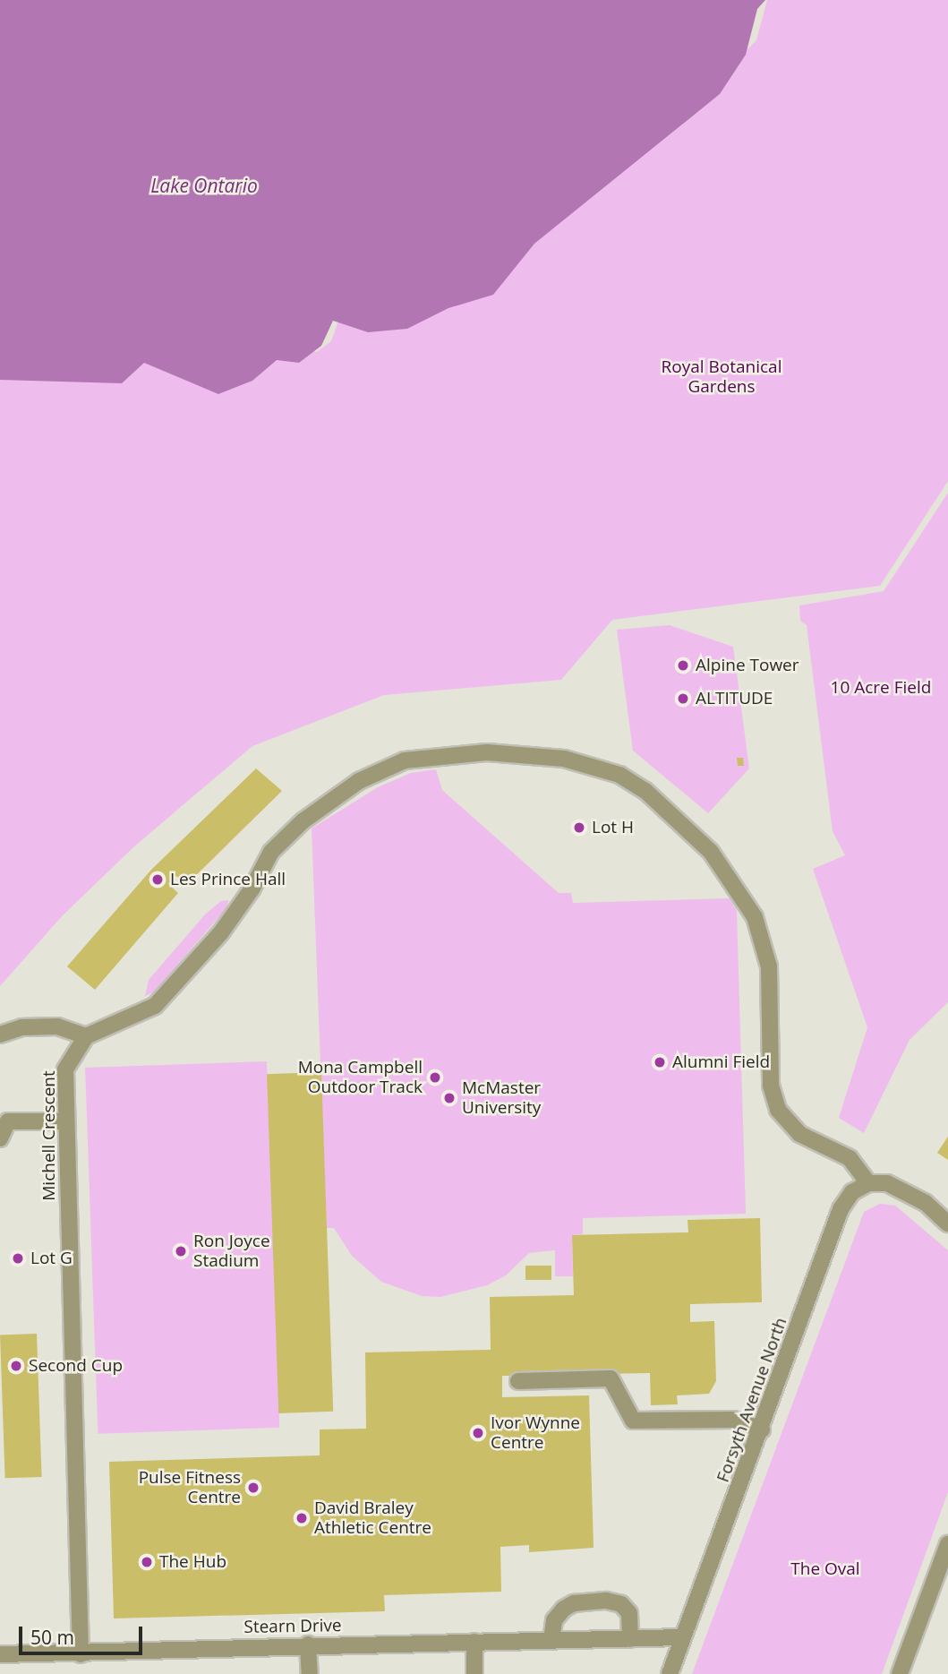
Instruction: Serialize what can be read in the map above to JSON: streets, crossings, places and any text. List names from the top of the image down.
{
  "streets": {
    "street": ["Michell Crescent", "Forsyth Avenue North", "Stearn Drive"]
  },
  "crossings": [
    ["Michell Crescent", "Stearn Drive"],
    ["Forsyth Avenue North", "Stearn Drive"]
  ],
  "water": ["Lake Ontario"],
  "parks": ["Royal Botanical Gardens", "10 Acre Field", "The Oval"],
  "places": [
    "Alpine Tower",
    "ALTITUDE",
    "Lot H",
    "Les Prince Hall",
    "Alumni Field",
    "Mona Campbell Outdoor Track",
    "McMaster University",
    "Ron Joyce Stadium",
    "Lot G",
    "Second Cup",
    "Ivor Wynne Centre",
    "Pulse Fitness Centre",
    "David Braley Athletic Centre",
    "The Hub"
  ],
  "scale_bar": "50 m"
}
